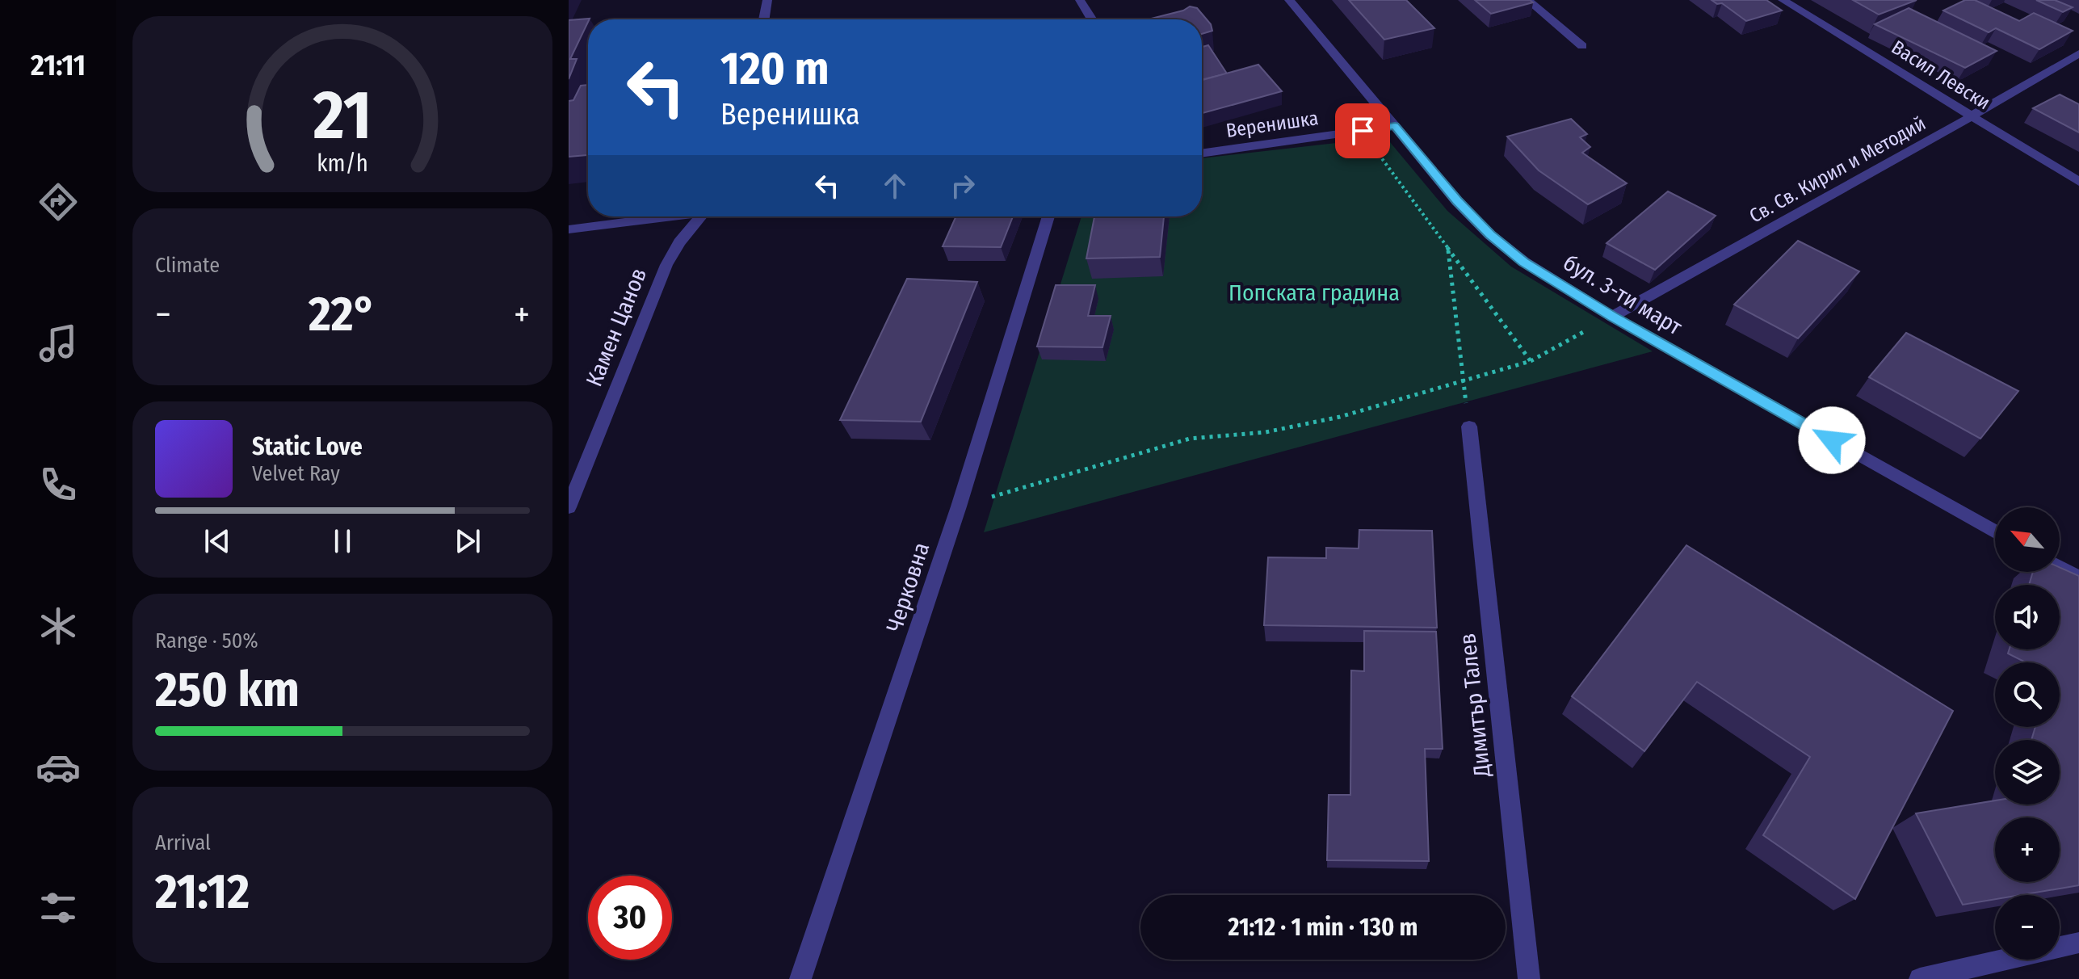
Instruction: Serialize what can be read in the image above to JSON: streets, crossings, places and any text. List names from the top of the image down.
{
  "streets": {
    "street": [
      "Васил Левски",
      "Веренишка",
      "Св. Св. Кирил и Методий",
      "бул. 3-ти март",
      "Камен Цанов",
      "Черковна",
      "Димитър Талев"
    ]
  },
  "crossings": [
    ["Васил Левски", "Св. Св. Кирил и Методий"],
    ["Веренишка", "бул. 3-ти март"],
    ["Св. Св. Кирил и Методий", "бул. 3-ти март"]
  ],
  "parks": ["Попската градина"],
  "north": "top left",
  "page": {
    "tabs": "21:11",
    "turn": ["120 m", "Веренишка"],
    "tile": [
      "Climate",
      ["Range · 50%", "250 km"],
      ["Arrival", "21:12"]
    ],
    "heat": ["−", "22°", "+"],
    "song": ["Static Love", "Velvet Ray"],
    "map_buttons": ["+", "−"],
    "limit": "30",
    "trip": "21:12 · 1 min · 130 m",
    "gauge": ["21", "km/h"]
  }
}
